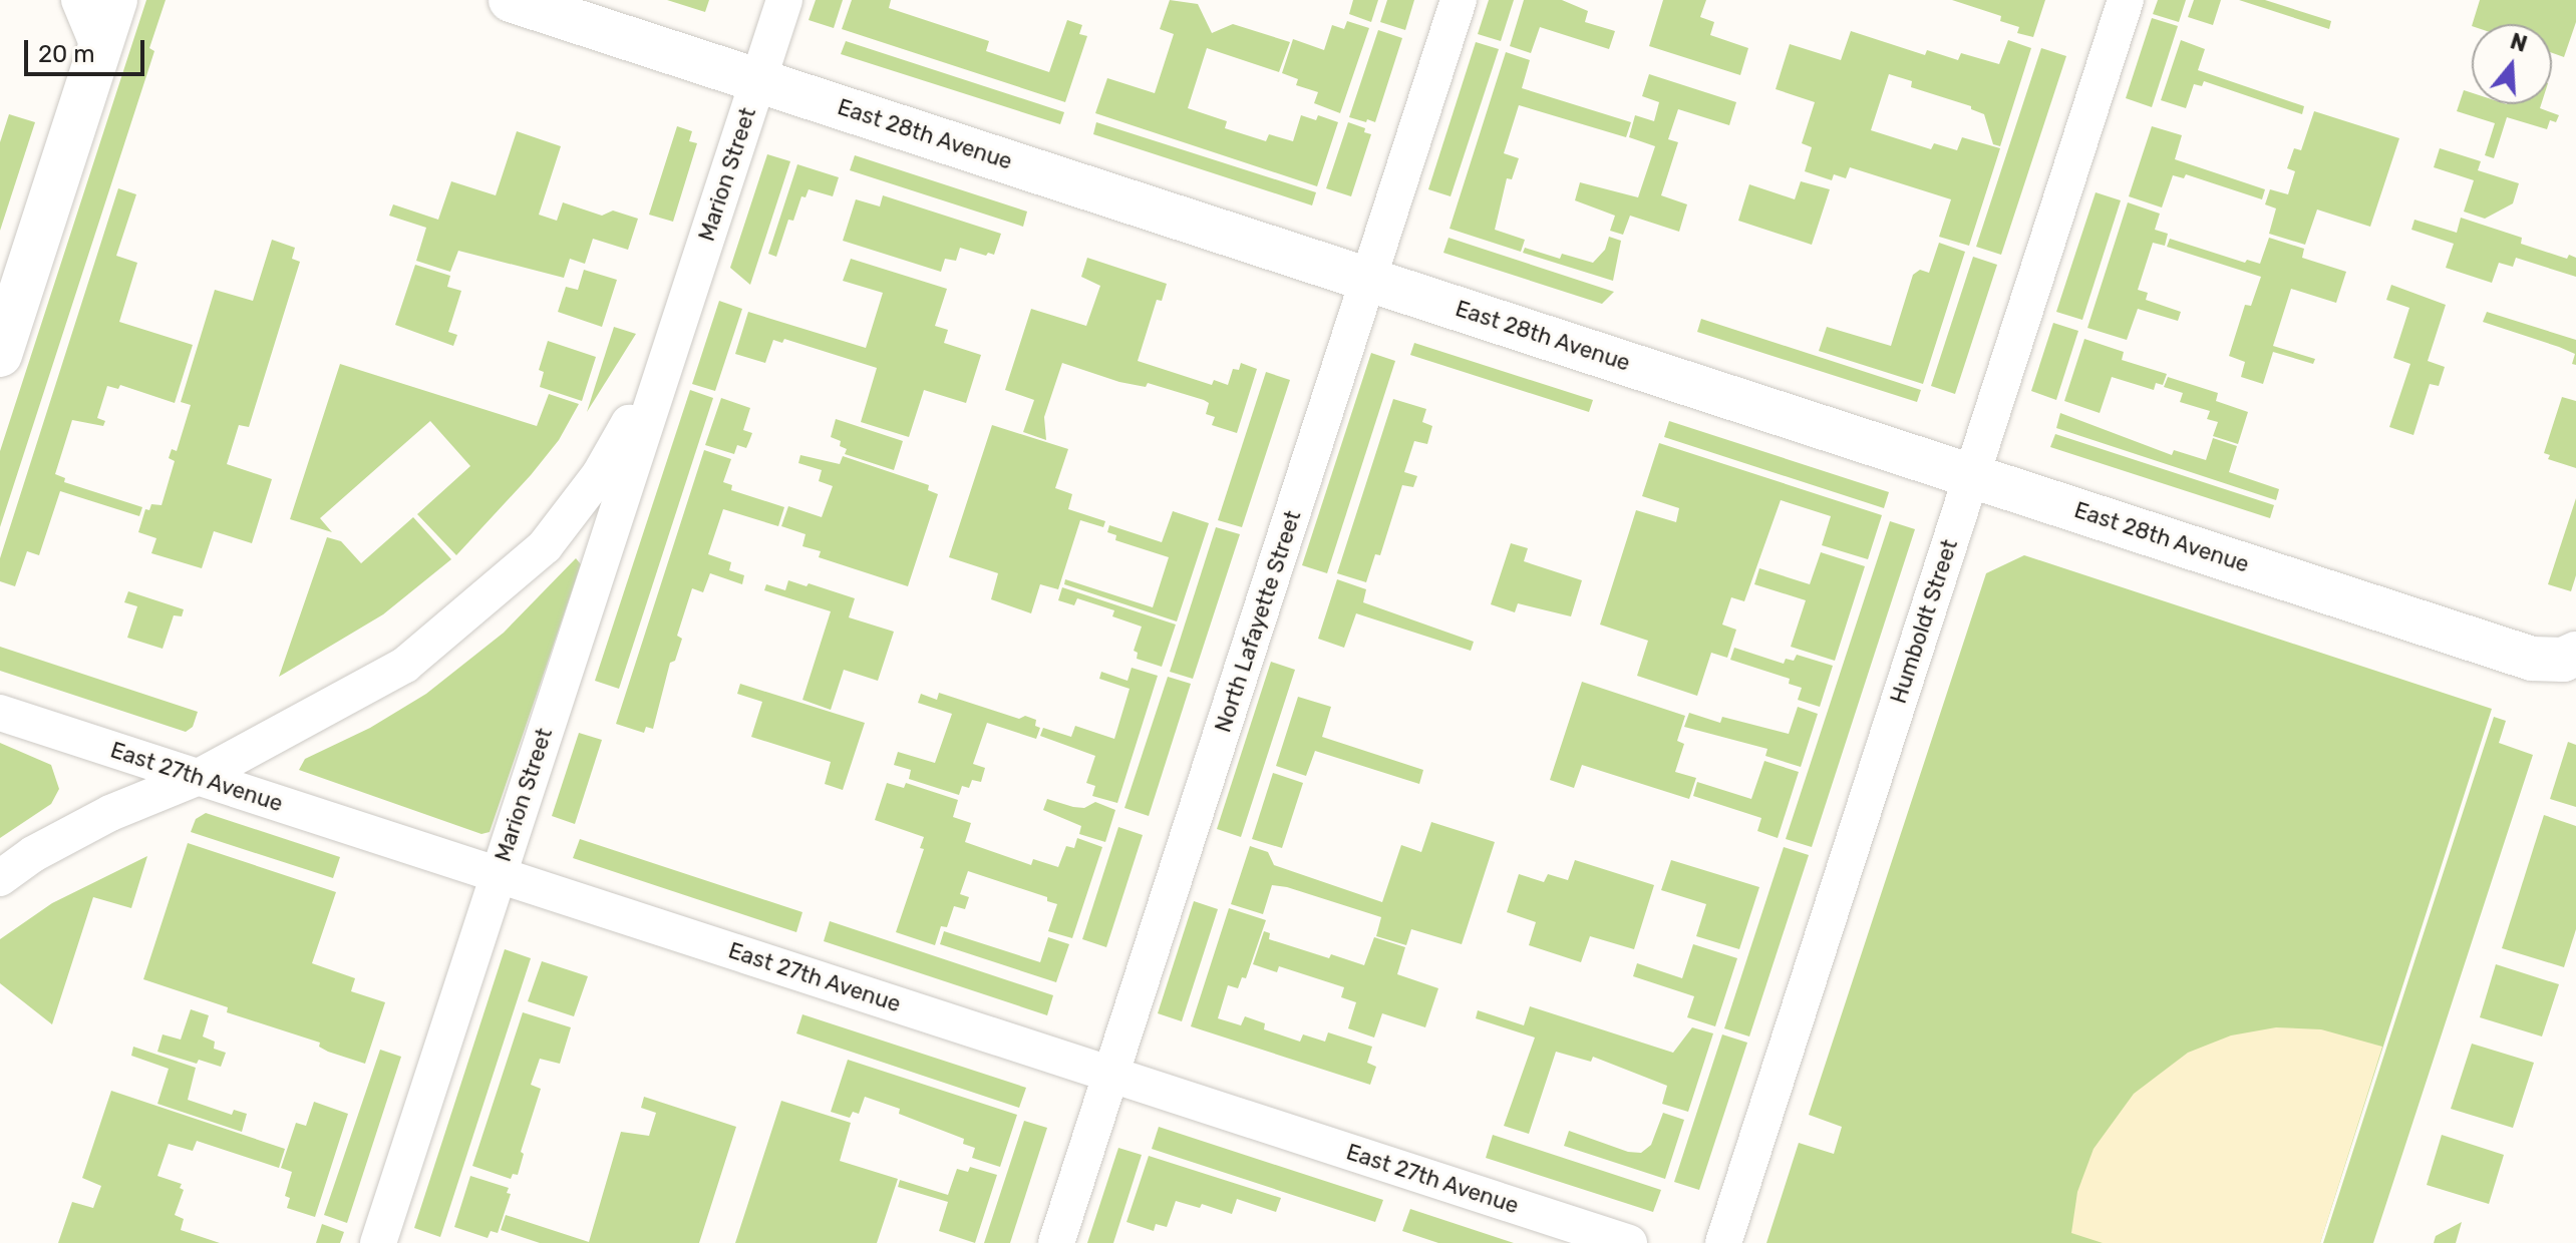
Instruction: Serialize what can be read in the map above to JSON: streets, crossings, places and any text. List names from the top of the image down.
{
  "streets": {
    "street": [
      "East 28th Avenue",
      "Marion Street",
      "North Lafayette Street",
      "Humboldt Street",
      "East 27th Avenue"
    ]
  },
  "crossings": [
    ["East 28th Avenue", "Marion Street"],
    ["East 28th Avenue", "North Lafayette Street"],
    ["East 28th Avenue", "Humboldt Street"],
    ["Marion Street", "East 27th Avenue"],
    ["North Lafayette Street", "East 27th Avenue"]
  ],
  "scale_bar": "20 m",
  "north": "top"
}
